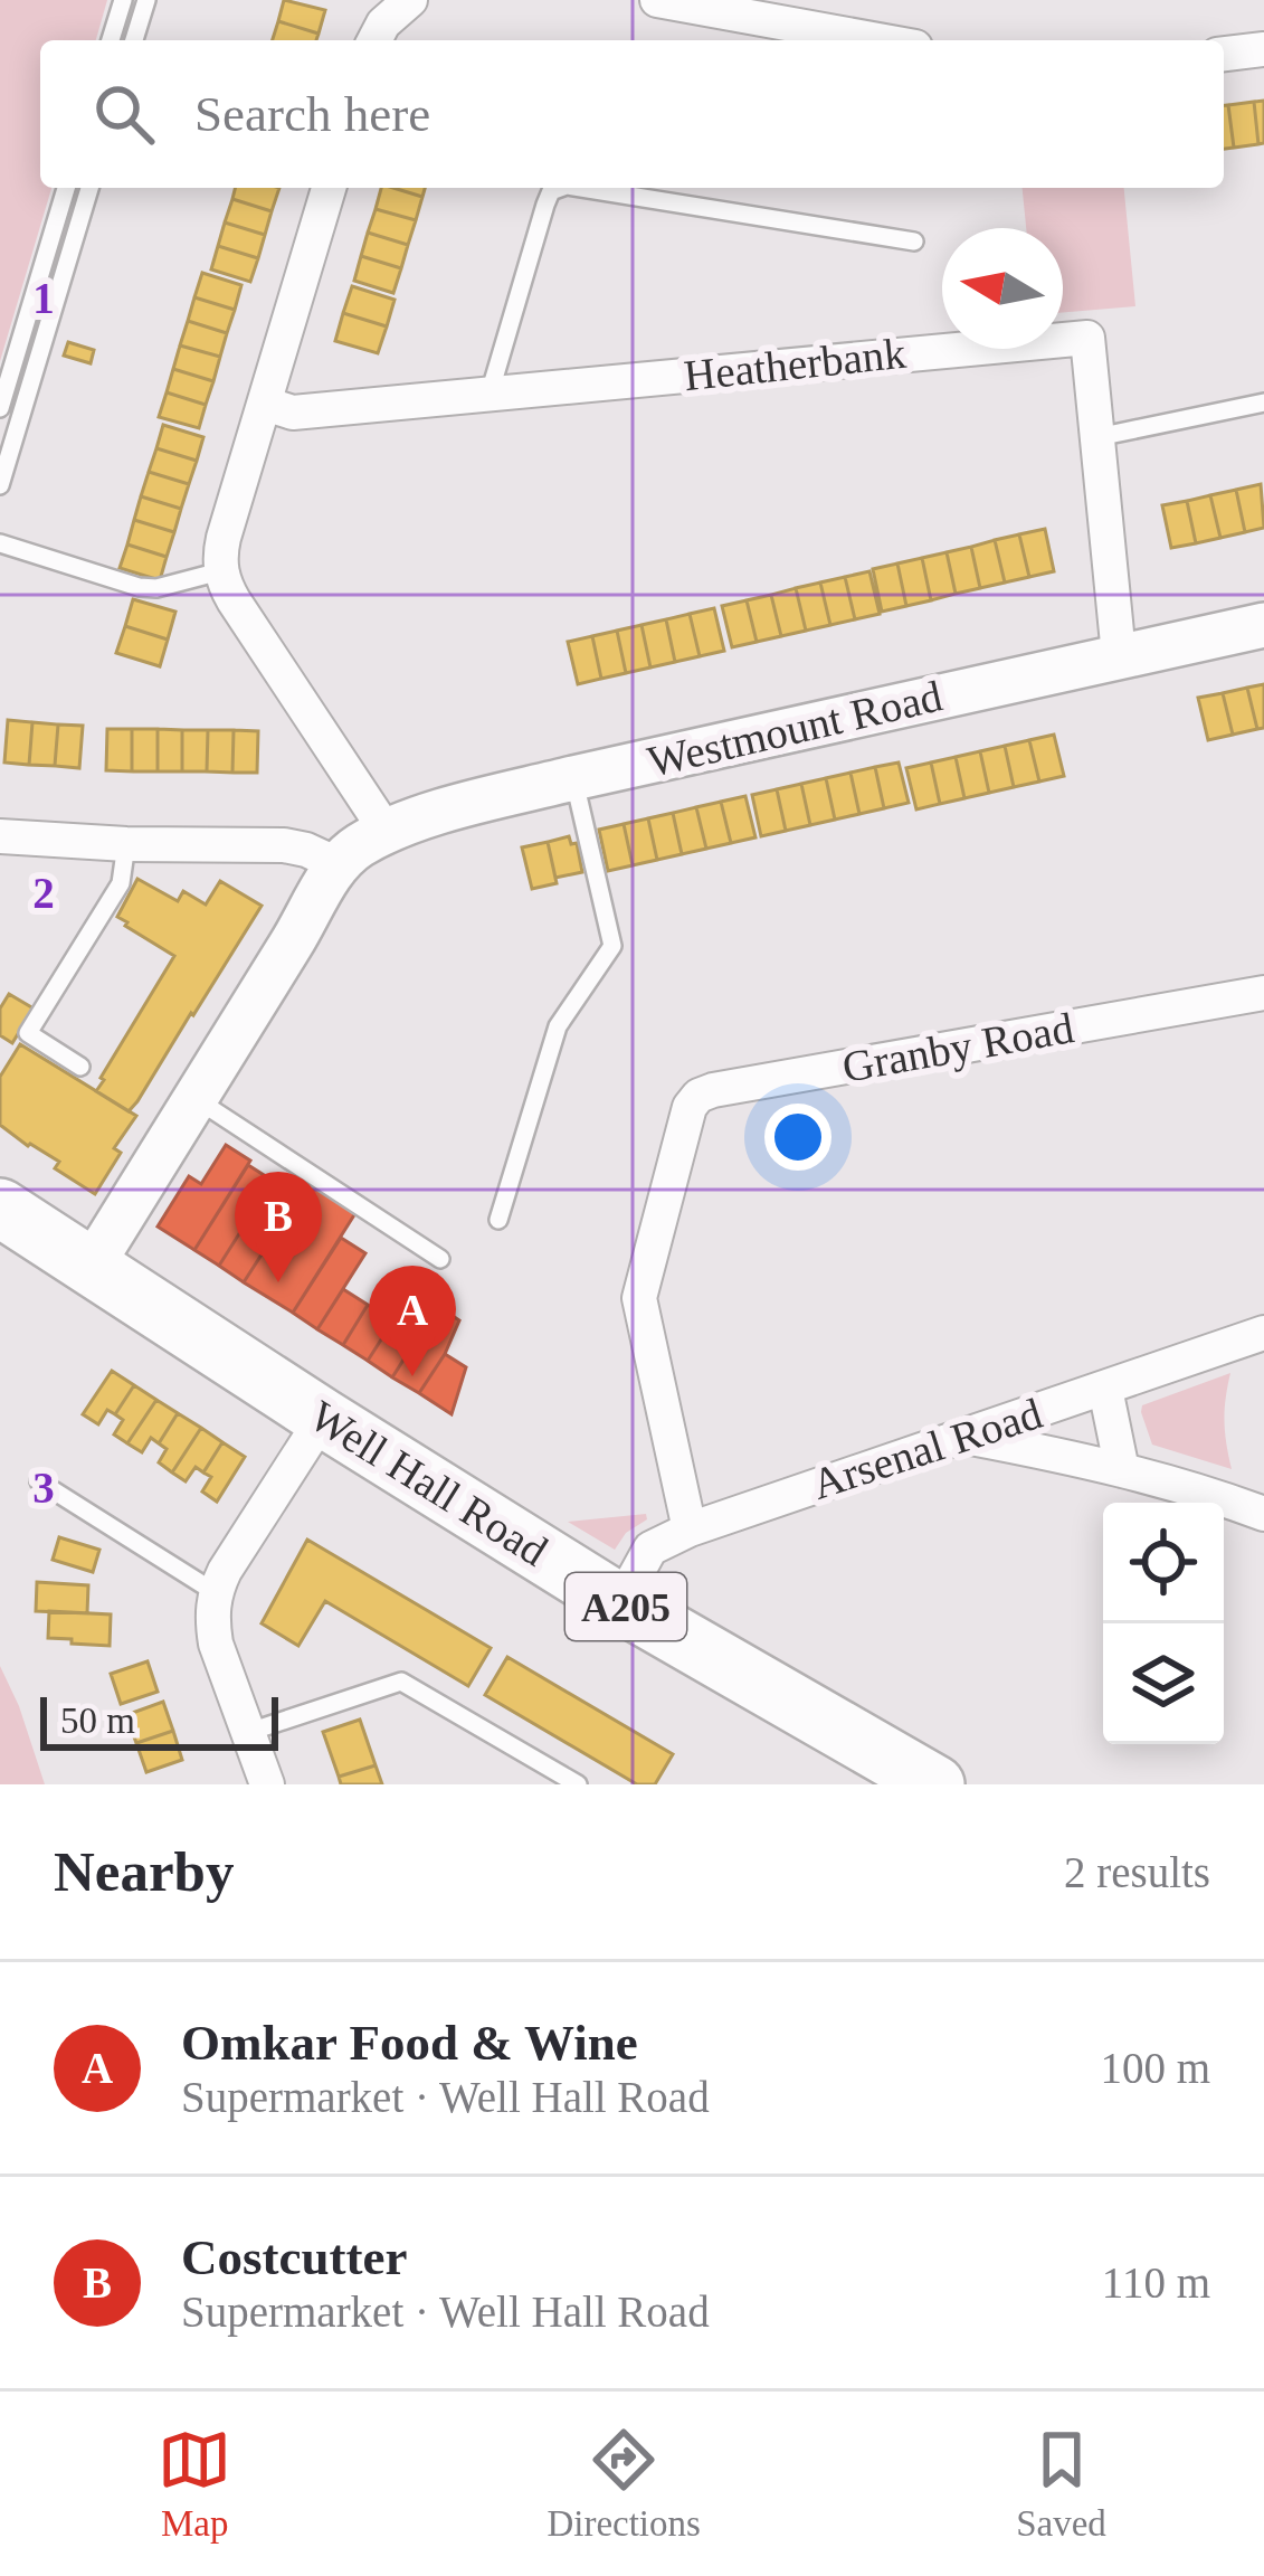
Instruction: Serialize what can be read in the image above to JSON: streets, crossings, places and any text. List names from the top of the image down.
{
  "streets": {
    "highway": ["Well Hall Road", "A205"],
    "street": [
      "Heatherbank",
      "Westmount Road",
      "Granby Road",
      "Arsenal Road"
    ]
  },
  "crossings": [
    ["Heatherbank", "Westmount Road"],
    ["Westmount Road", "Well Hall Road"],
    ["Granby Road", "Arsenal Road"],
    ["Arsenal Road", "Well Hall Road"]
  ],
  "scale_bar": "50 m",
  "north": "left",
  "page": {
    "search": "Search here",
    "pins": ["B", "A"],
    "scale": "50 m",
    "heading": ["Nearby", "2 results"],
    "list": [
      {
        "mark": "A",
        "name": "Omkar Food & Wine",
        "note": "Supermarket · Well Hall Road",
        "value": "100 m"
      },
      {
        "mark": "B",
        "name": "Costcutter",
        "note": "Supermarket · Well Hall Road",
        "value": "110 m"
      }
    ],
    "nav": ["Map", "Directions", "Saved"]
  },
  "grid": {
    "rows": ["1", "2", "3"]
  }
}
